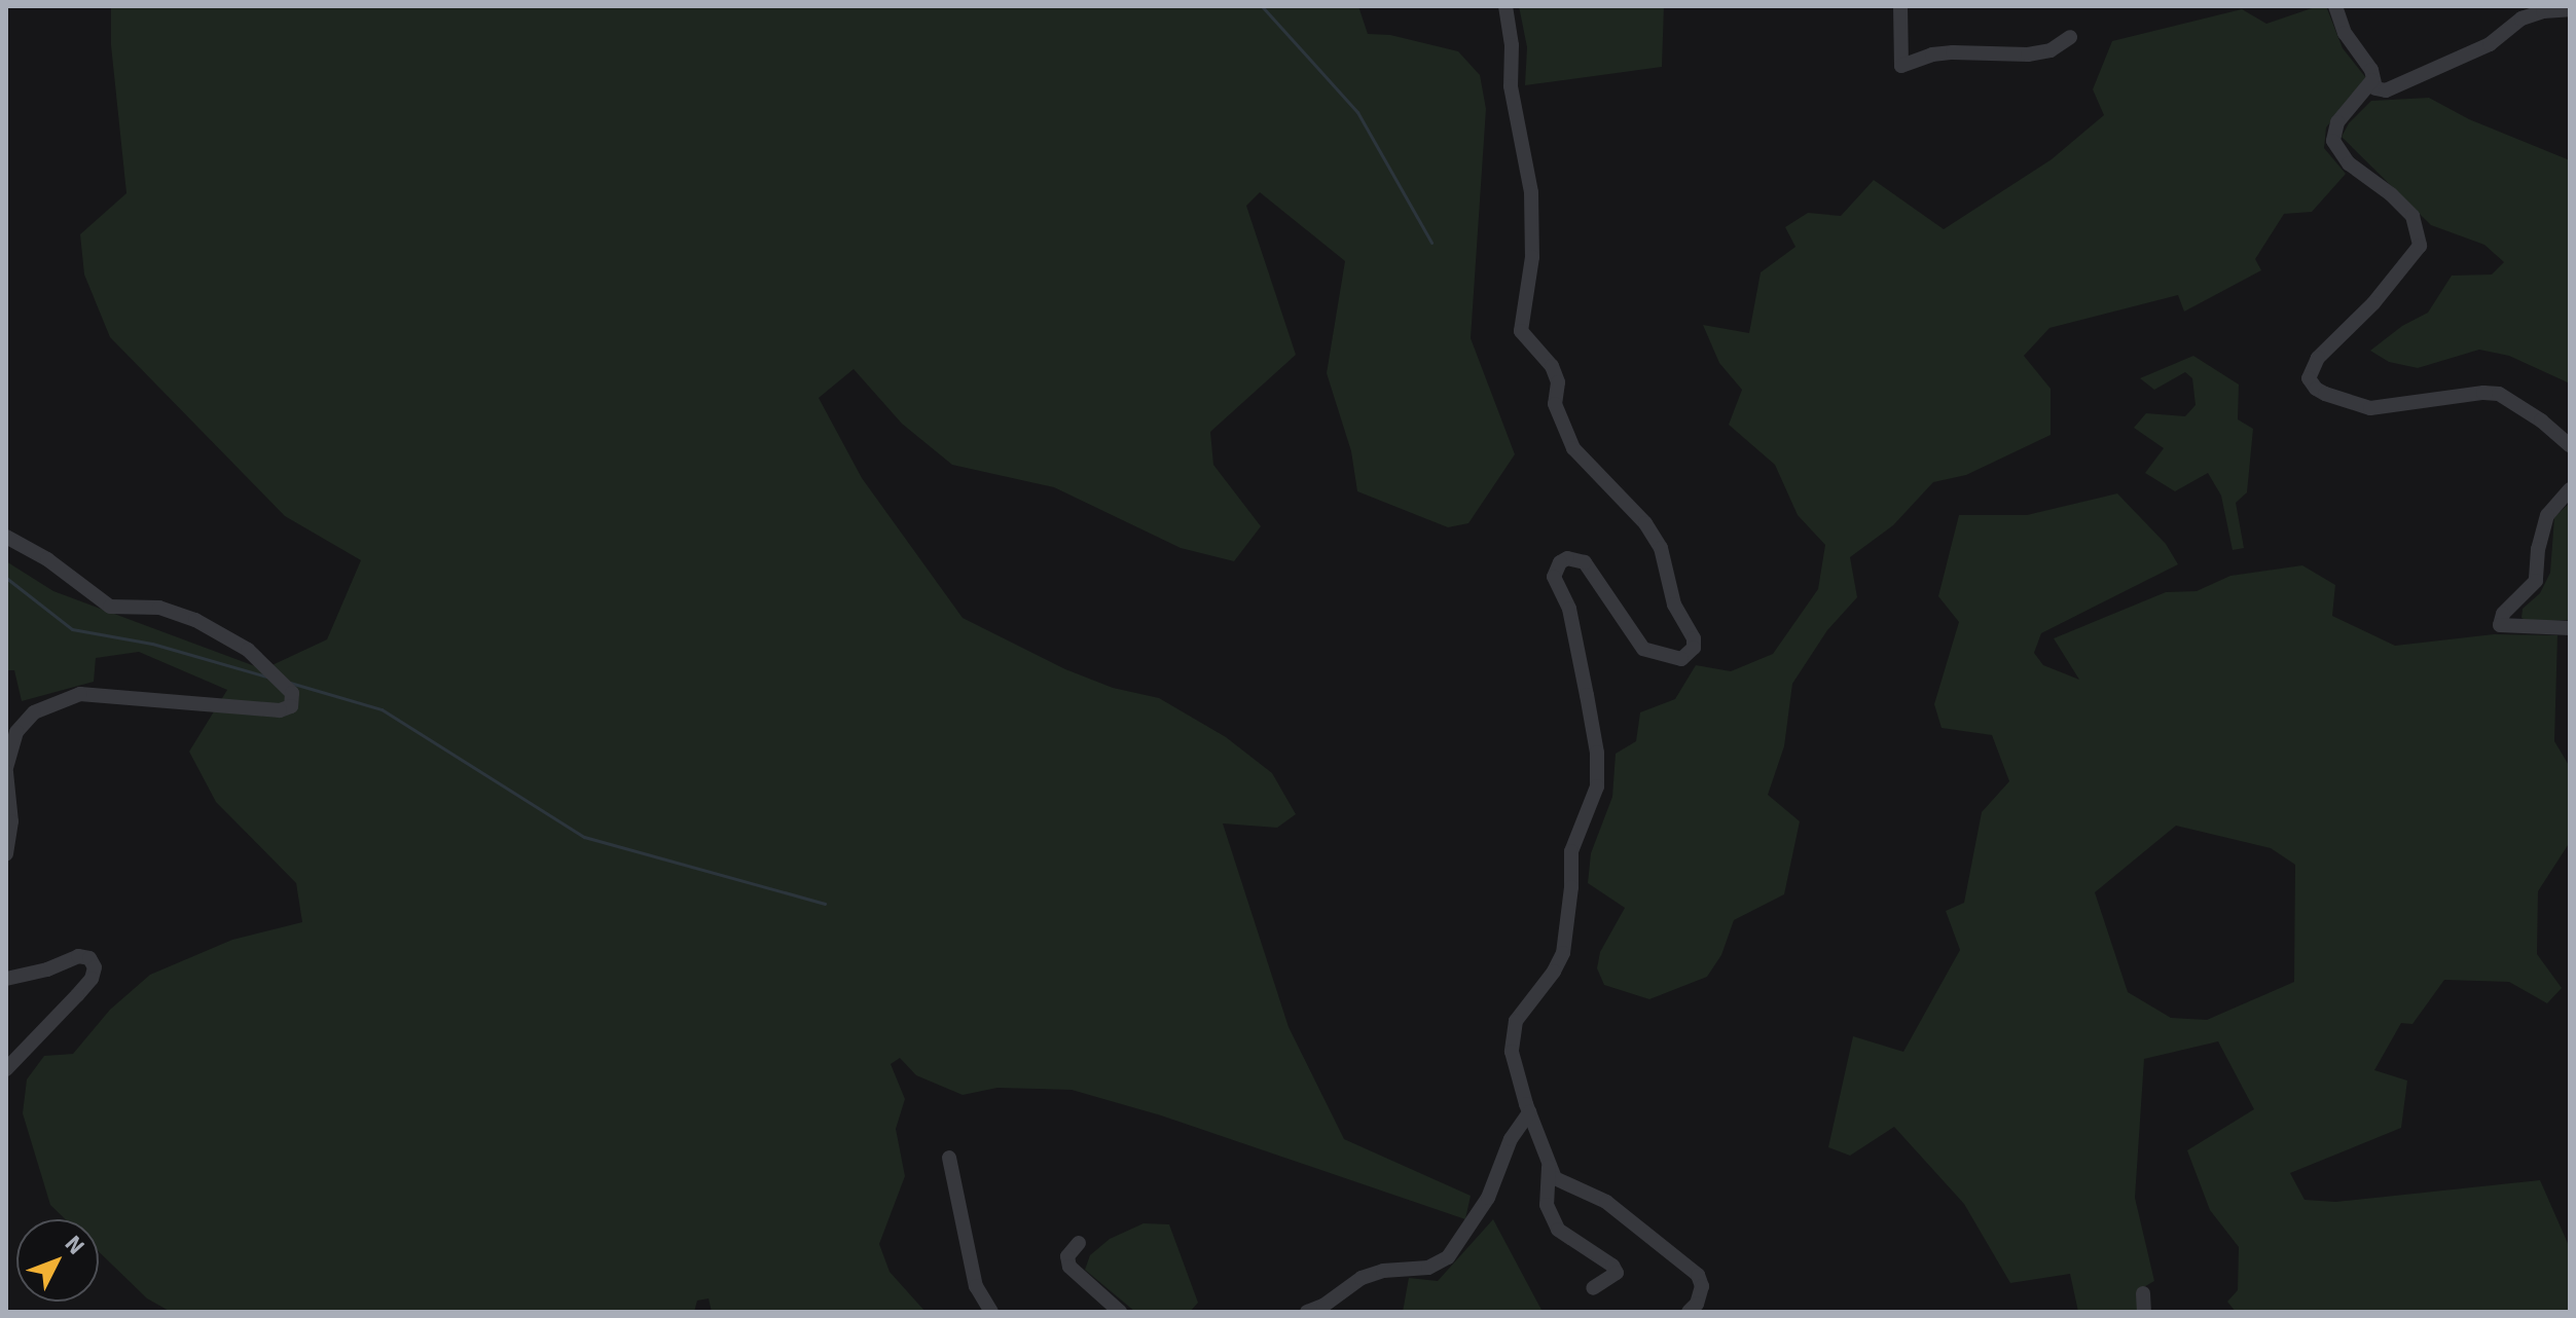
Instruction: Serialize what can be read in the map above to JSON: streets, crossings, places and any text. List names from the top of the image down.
{
  "north": "top right"
}
